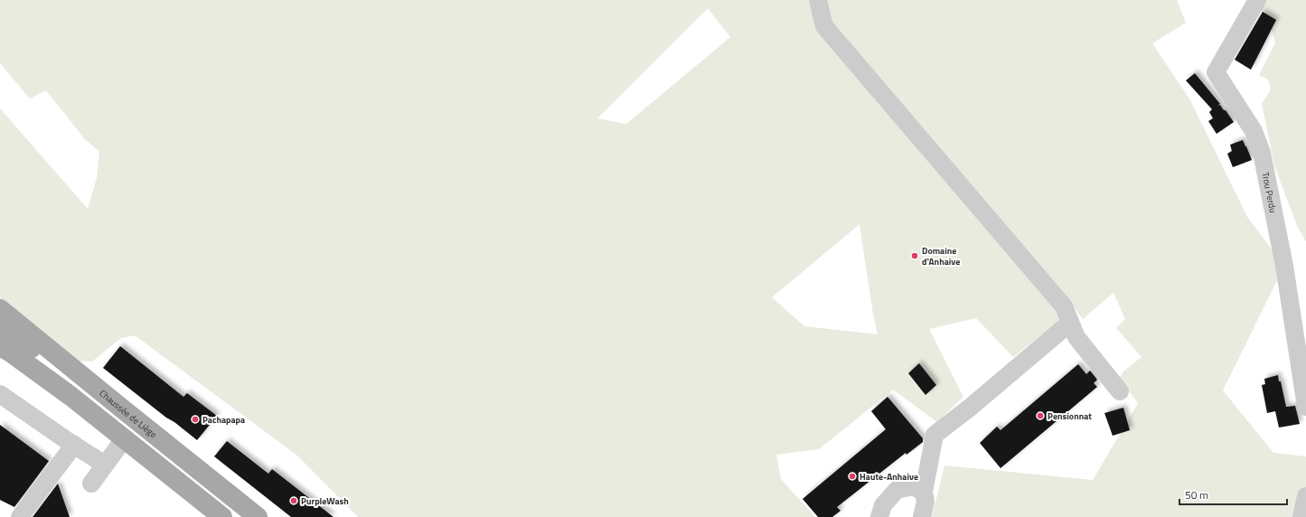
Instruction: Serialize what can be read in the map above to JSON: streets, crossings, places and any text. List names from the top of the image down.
{
  "streets": {
    "main road": ["Chaussée de Liège"],
    "street": ["Trou Perdu"]
  },
  "places": [
    "Domaine d'Anhaive",
    "Pensionnat",
    "Pachapapa",
    "Haute-Anhaive",
    "PurpleWash"
  ],
  "scale_bar": "50 m"
}
